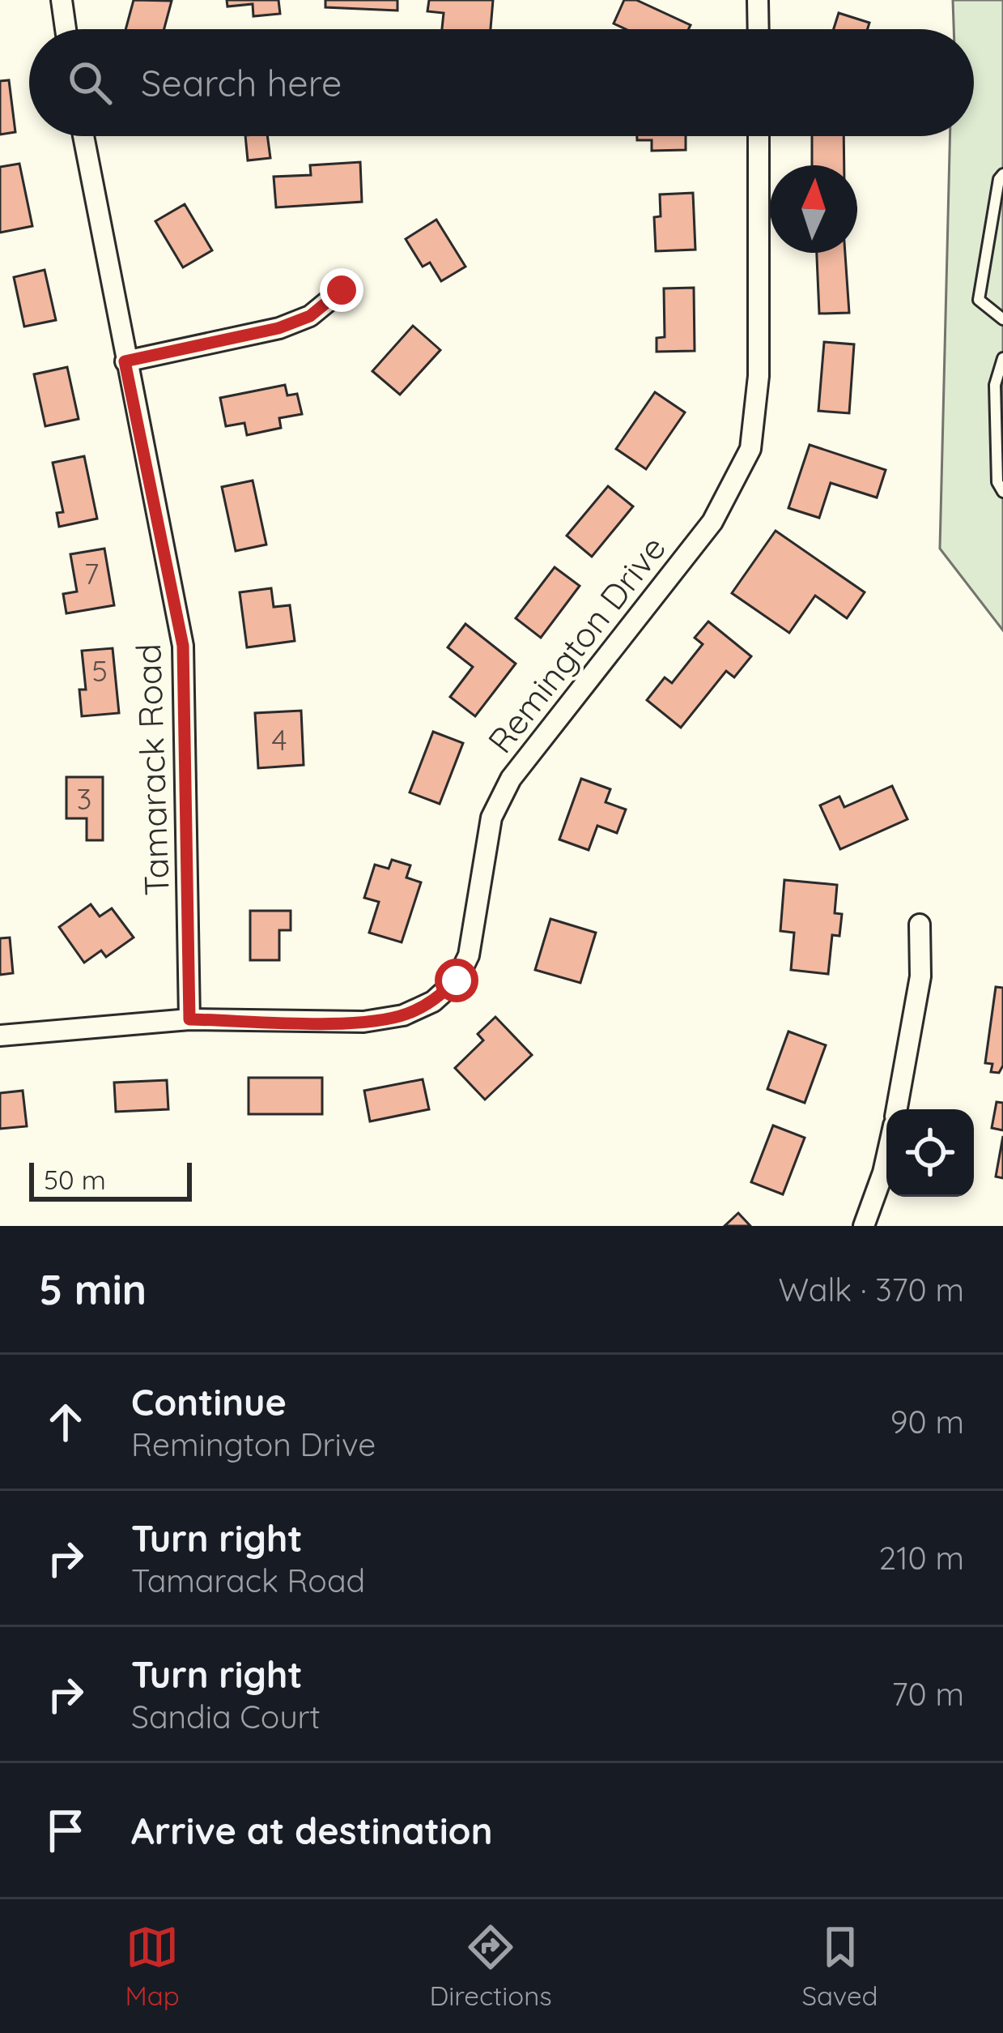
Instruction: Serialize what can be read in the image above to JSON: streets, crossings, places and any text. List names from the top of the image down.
{
  "streets": {
    "street": ["Remington Drive", "Tamarack Road"]
  },
  "crossings": [
    ["Remington Drive", "Tamarack Road"]
  ],
  "house_numbers": [
    "7",
    "5",
    "4",
    "3"
  ],
  "scale_bar": "50 m",
  "north": "top",
  "page": {
    "search": "Search here",
    "scale": "50 m",
    "heading": ["5 min", "Walk · 370 m"],
    "list": [
      ["Continue", "Remington Drive", "90 m"],
      ["Turn right", "Tamarack Road", "210 m"],
      ["Turn right", "Sandia Court", "70 m"],
      "Arrive at destination"
    ],
    "nav": ["Map", "Directions", "Saved"]
  }
}
